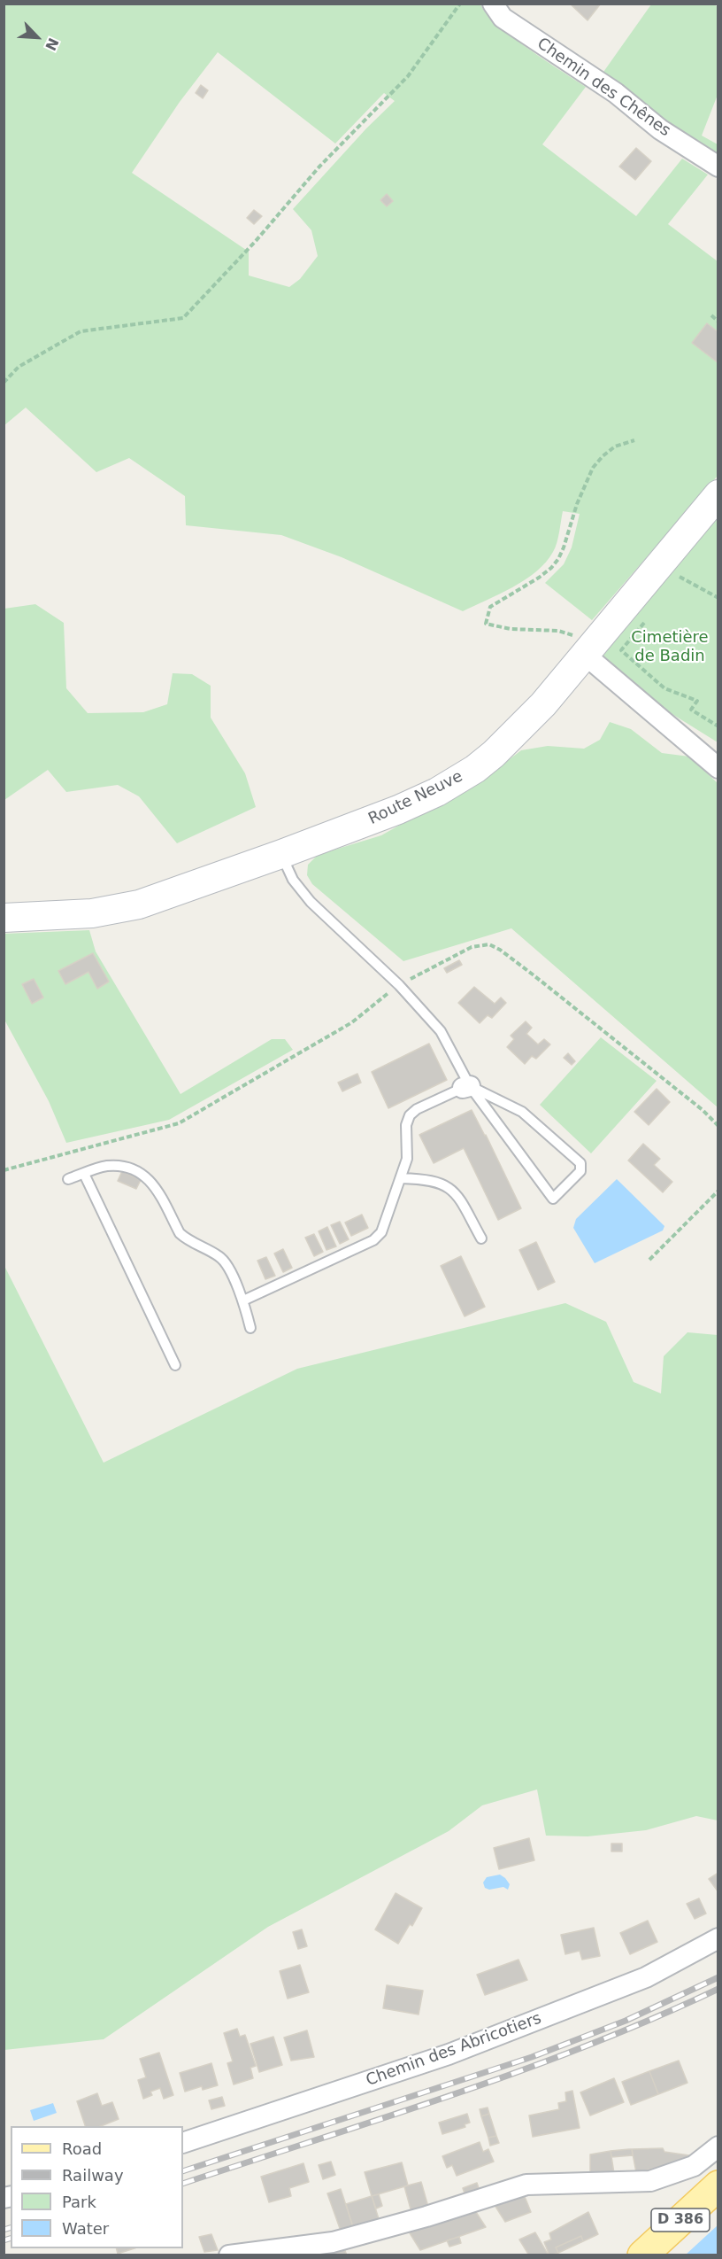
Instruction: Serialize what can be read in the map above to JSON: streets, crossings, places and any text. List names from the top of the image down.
{
  "streets": {
    "main road": ["D 386"],
    "street": ["Chemin des Chênes", "Route Neuve", "Chemin des Abricotiers"]
  },
  "parks": ["Cimetière de Badin"],
  "legend": [
    "Road",
    "Railway",
    "Park",
    "Water"
  ],
  "north": "bottom right"
}
